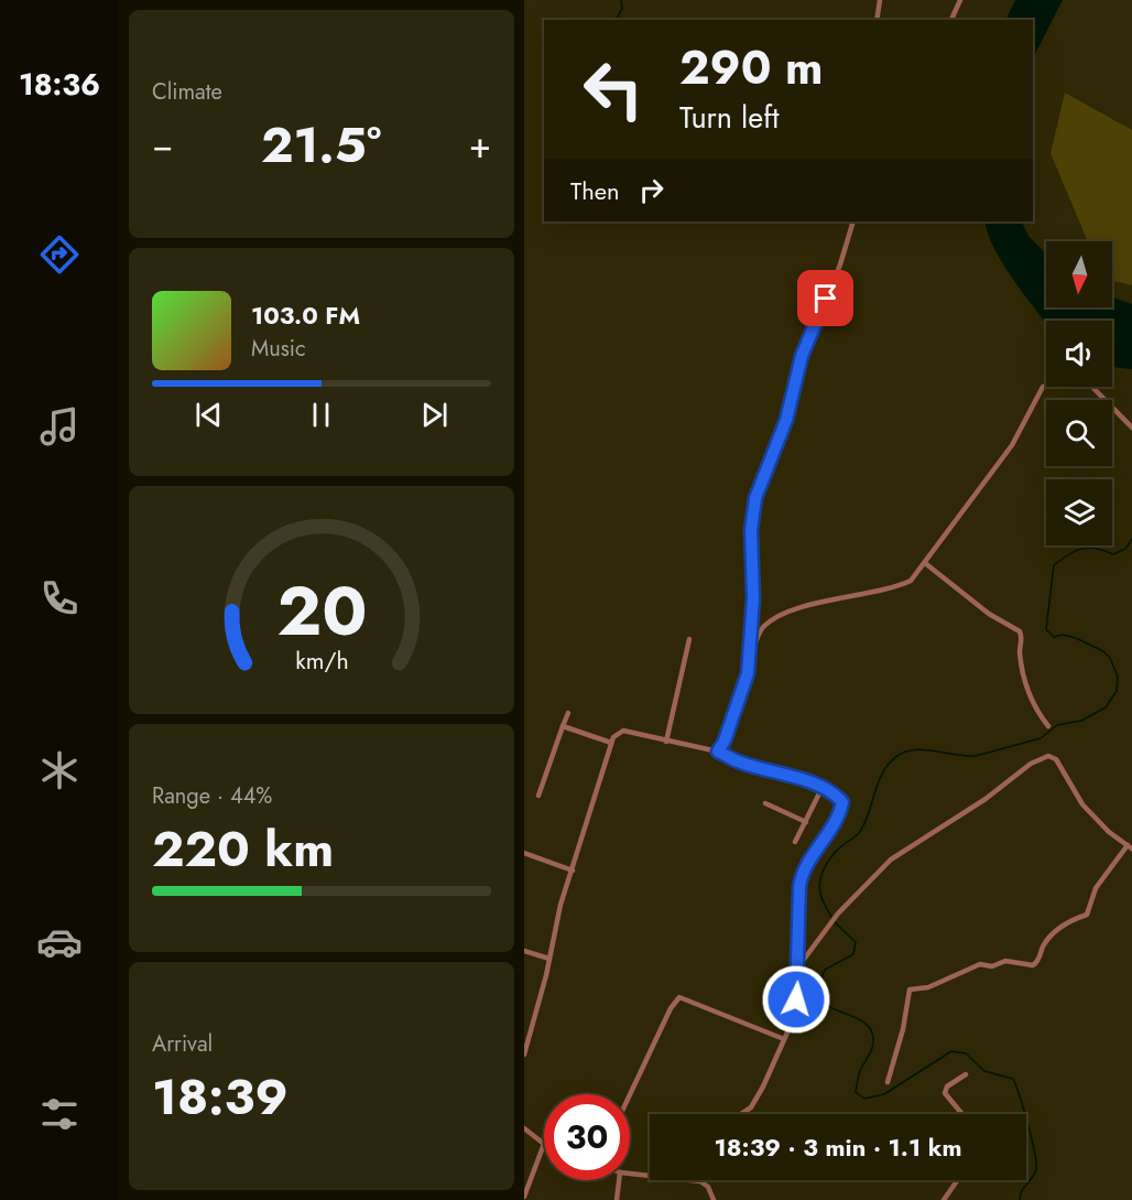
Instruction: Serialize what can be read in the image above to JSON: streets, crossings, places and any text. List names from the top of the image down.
{
  "north": "bottom",
  "page": {
    "tabs": "18:36",
    "tile": [
      "Climate",
      ["Range · 44%", "220 km"],
      ["Arrival", "18:39"]
    ],
    "turn": ["290 m", "Turn left"],
    "heat": ["−", "21.5°", "+"],
    "then": "Then",
    "song": ["103.0 FM", "Music"],
    "limit": "30",
    "trip": "18:39 · 3 min · 1.1 km",
    "gauge": ["20", "km/h"]
  }
}
